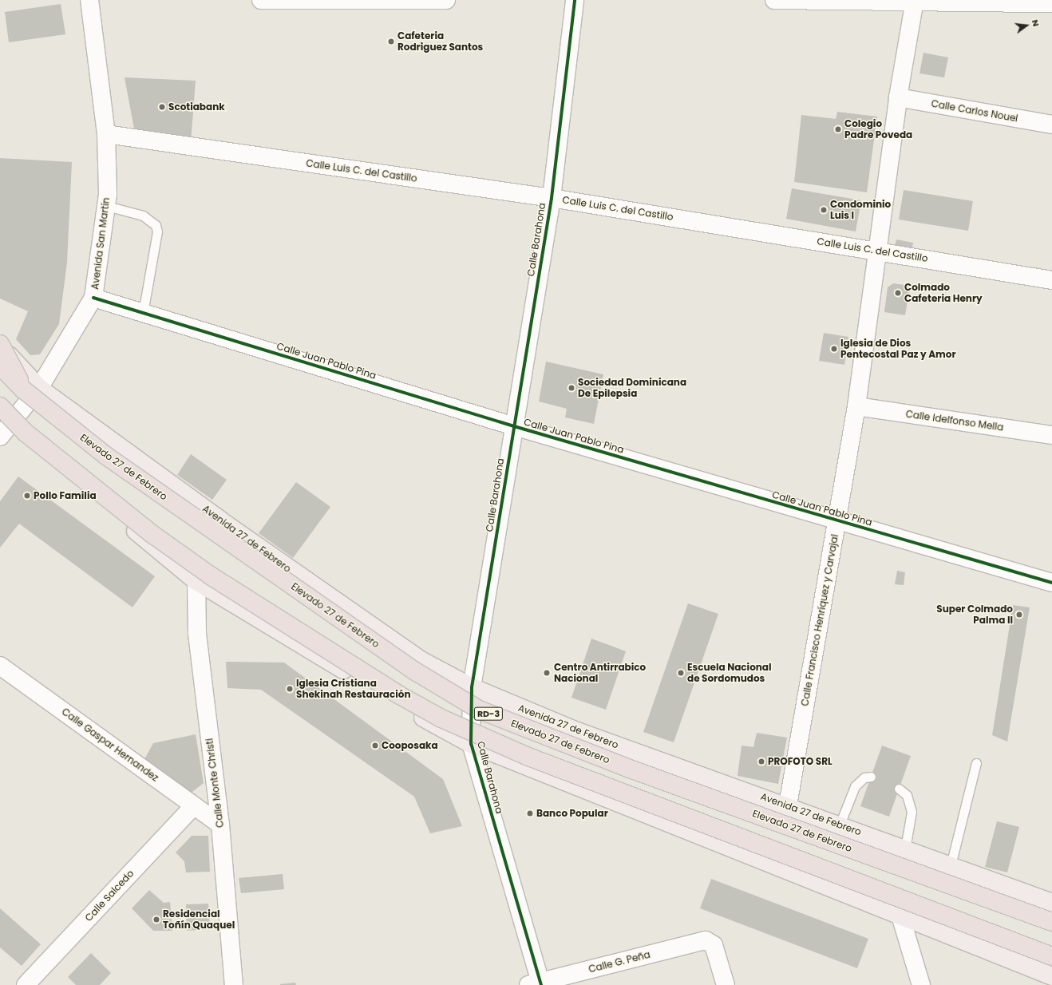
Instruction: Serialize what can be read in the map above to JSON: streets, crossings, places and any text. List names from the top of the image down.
{
  "streets": {
    "highway": ["Elevado 27 de Febrero", "RD-3"],
    "main road": ["Avenida 27 de Febrero"],
    "street": [
      "Calle Carlos Nouel",
      "Calle Luis C. del Castillo",
      "Calle Barahona",
      "Avenida San Martín",
      "Calle Juan Pablo Pina",
      "Calle Idelfonso Mella",
      "Calle Francisco Henríquez y Carvajal",
      "Calle Gaspar Hernandez",
      "Calle Monte Christi",
      "Calle Salcedo",
      "Calle G. Peña"
    ]
  },
  "crossings": [
    ["Calle Carlos Nouel", "Calle Francisco Henríquez y Carvajal"],
    ["Calle Luis C. del Castillo", "Calle Barahona"],
    ["Calle Luis C. del Castillo", "Avenida San Martín"],
    ["Calle Luis C. del Castillo", "Calle Francisco Henríquez y Carvajal"],
    ["Calle Barahona", "Calle Juan Pablo Pina"],
    ["Calle Barahona", "Avenida 27 de Febrero"],
    ["Calle Barahona", "Calle G. Peña"],
    ["Avenida San Martín", "Calle Juan Pablo Pina"],
    ["Avenida San Martín", "Elevado 27 de Febrero"],
    ["Avenida San Martín", "Avenida 27 de Febrero"],
    ["Calle Juan Pablo Pina", "Calle Francisco Henríquez y Carvajal"],
    ["Calle Idelfonso Mella", "Calle Francisco Henríquez y Carvajal"],
    ["Elevado 27 de Febrero", "Avenida 27 de Febrero"],
    ["Avenida 27 de Febrero", "Calle Francisco Henríquez y Carvajal"],
    ["Calle Gaspar Hernandez", "Calle Monte Christi"],
    ["Calle Gaspar Hernandez", "Calle Salcedo"]
  ],
  "places": [
    "Cafeteria Rodriguez Santos",
    "Scotiabank",
    "Colegio Padre Poveda",
    "Condominio Luis I",
    "Colmado Cafeteria Henry",
    "Iglesia de Dios Pentecostal Paz y Amor",
    "Sociedad Dominicana De Epilepsia",
    "Pollo Familia",
    "Super Colmado Palma II",
    "Centro Antirrabico Nacional",
    "Escuela Nacional de Sordomudos",
    "Iglesia Cristiana Shekinah Restauración",
    "Cooposaka",
    "PROFOTO SRL",
    "Banco Popular",
    "Residencial Toñín Quaquel"
  ],
  "north": "right"
}
